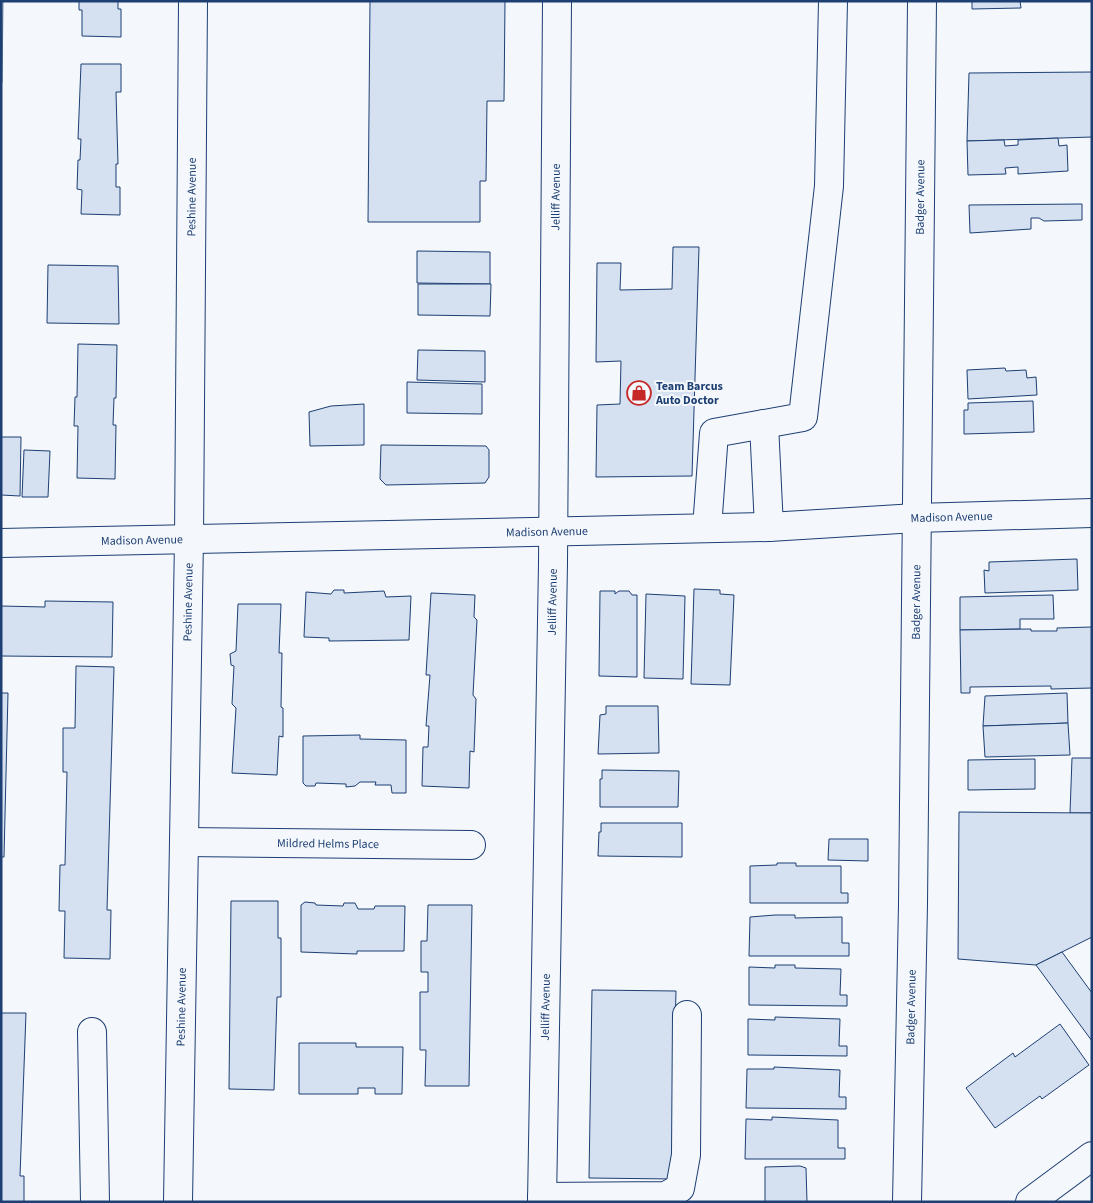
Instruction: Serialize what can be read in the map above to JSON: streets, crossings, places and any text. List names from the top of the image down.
{
  "streets": {
    "street": [
      "Peshine Avenue",
      "Jelliff Avenue",
      "Badger Avenue",
      "Madison Avenue",
      "Mildred Helms Place"
    ]
  },
  "crossings": [
    ["Peshine Avenue", "Madison Avenue"],
    ["Peshine Avenue", "Mildred Helms Place"],
    ["Jelliff Avenue", "Madison Avenue"],
    ["Badger Avenue", "Madison Avenue"]
  ],
  "places": {
    "shop": ["Team Barcus Auto Doctor"]
  }
}
